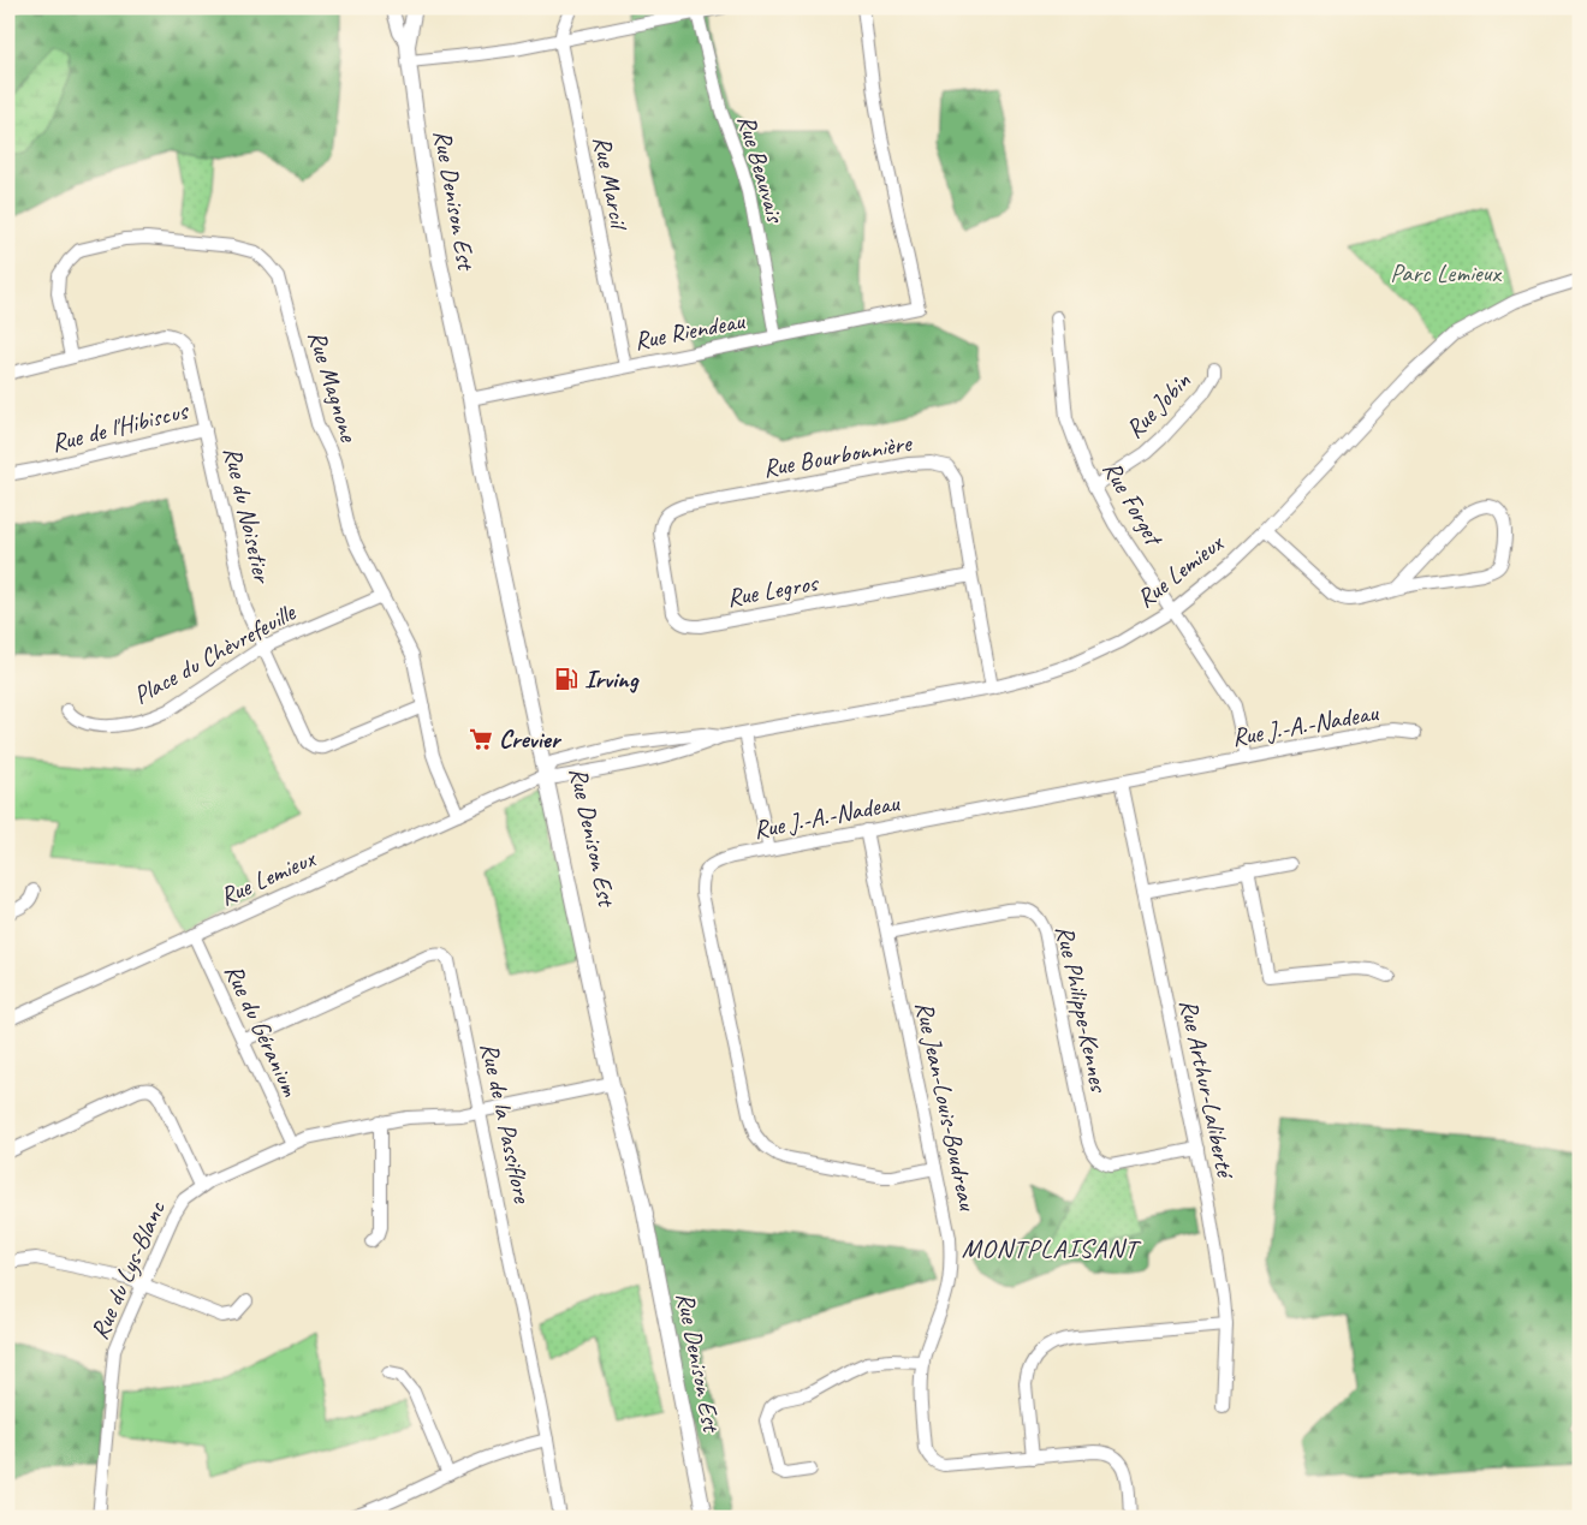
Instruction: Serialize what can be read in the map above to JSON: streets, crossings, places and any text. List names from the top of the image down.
{
  "streets": {
    "main road": ["Rue Denison Est"],
    "street": [
      "Rue Beauvais",
      "Rue Marcil",
      "Rue Riendeau",
      "Rue Magnone",
      "Rue Jobin",
      "Rue de l'Hibiscus",
      "Rue Bourbonnière",
      "Rue Forget",
      "Rue du Noisetier",
      "Rue Lemieux",
      "Rue Legros",
      "Place du Chèvrefeuille",
      "Rue J.-A.-Nadeau",
      "Rue Philippe-Kennes",
      "Rue du Géranium",
      "Rue Arthur-Laliberté",
      "Rue Jean-Louis-Boudreau",
      "Rue de la Passiflore",
      "Rue du Lys-Blanc"
    ]
  },
  "crossings": [
    ["Rue Beauvais", "Rue Riendeau"],
    ["Rue Marcil", "Rue Riendeau"],
    ["Rue Denison Est", "Rue Riendeau"],
    ["Rue Denison Est", "Rue Lemieux"],
    ["Rue Denison Est", "Rue du Lys-Blanc"],
    ["Rue Magnone", "Rue du Noisetier"],
    ["Rue Magnone", "Rue Lemieux"],
    ["Rue Magnone", "Place du Chèvrefeuille"],
    ["Rue Jobin", "Rue Forget"],
    ["Rue de l'Hibiscus", "Rue du Noisetier"],
    ["Rue Bourbonnière", "Rue Lemieux"],
    ["Rue Bourbonnière", "Rue Legros"],
    ["Rue Forget", "Rue Lemieux"],
    ["Rue Forget", "Rue J.-A.-Nadeau"],
    ["Rue du Noisetier", "Place du Chèvrefeuille"],
    ["Rue Lemieux", "Rue du Géranium"],
    ["Rue J.-A.-Nadeau", "Rue Arthur-Laliberté"],
    ["Rue J.-A.-Nadeau", "Rue Jean-Louis-Boudreau"],
    ["Rue Philippe-Kennes", "Rue Arthur-Laliberté"],
    ["Rue Philippe-Kennes", "Rue Jean-Louis-Boudreau"],
    ["Rue du Géranium", "Rue de la Passiflore"],
    ["Rue du Géranium", "Rue du Lys-Blanc"],
    ["Rue de la Passiflore", "Rue du Lys-Blanc"]
  ],
  "districts": ["MONTPLAISANT"],
  "parks": ["Parc Lemieux"],
  "places": {
    "fuel station": ["Irving"],
    "supermarket": ["Crevier"]
  }
}
